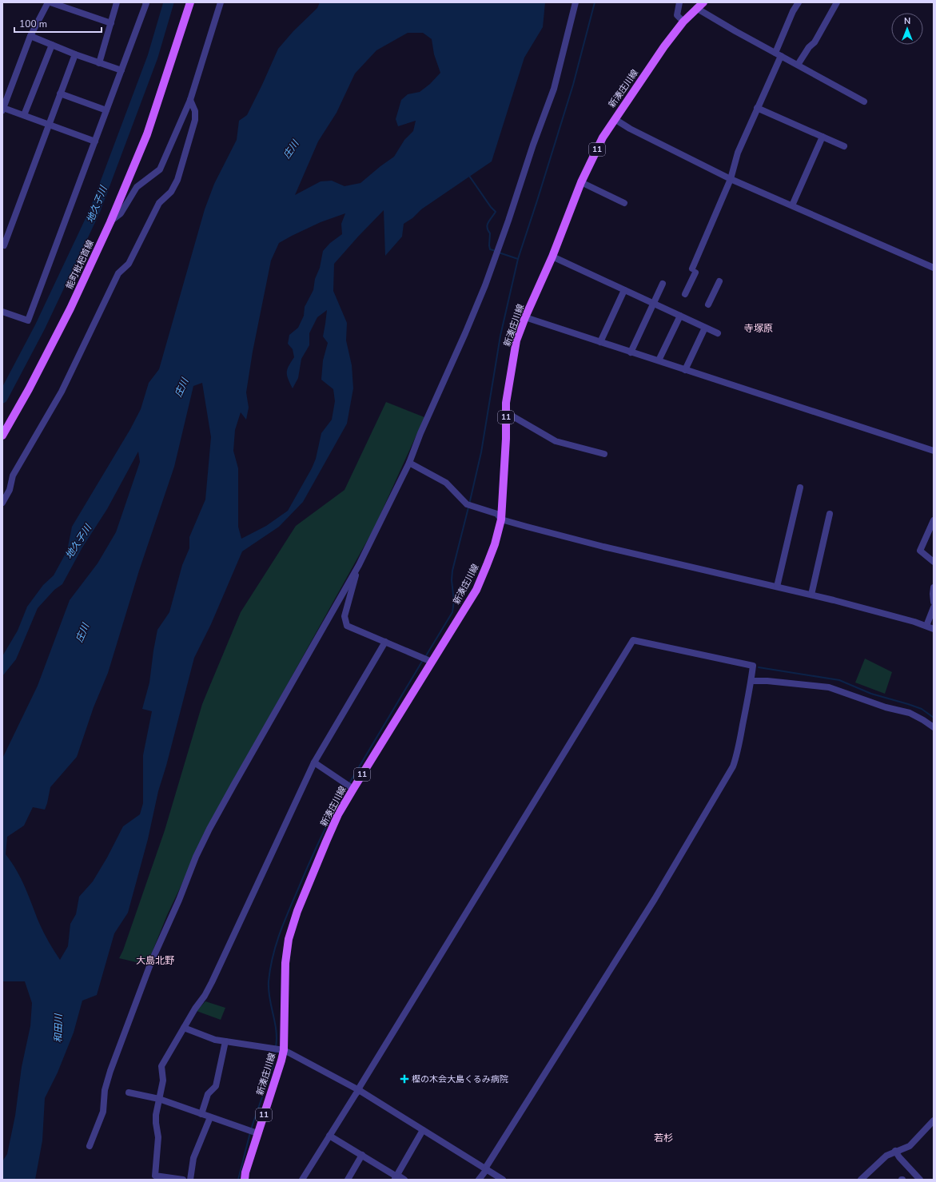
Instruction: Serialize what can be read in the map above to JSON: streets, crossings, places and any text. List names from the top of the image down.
{
  "streets": {
    "main road": ["新湊庄川線", "11", "能町枇杷首線"]
  },
  "districts": ["寺塚原", "大島北野", "若杉"],
  "water": ["庄川", "地久子川", "和田川"],
  "places": {
    "health": ["樫の木会大島くるみ病院"]
  },
  "scale_bar": "100 m",
  "north": "top"
}
